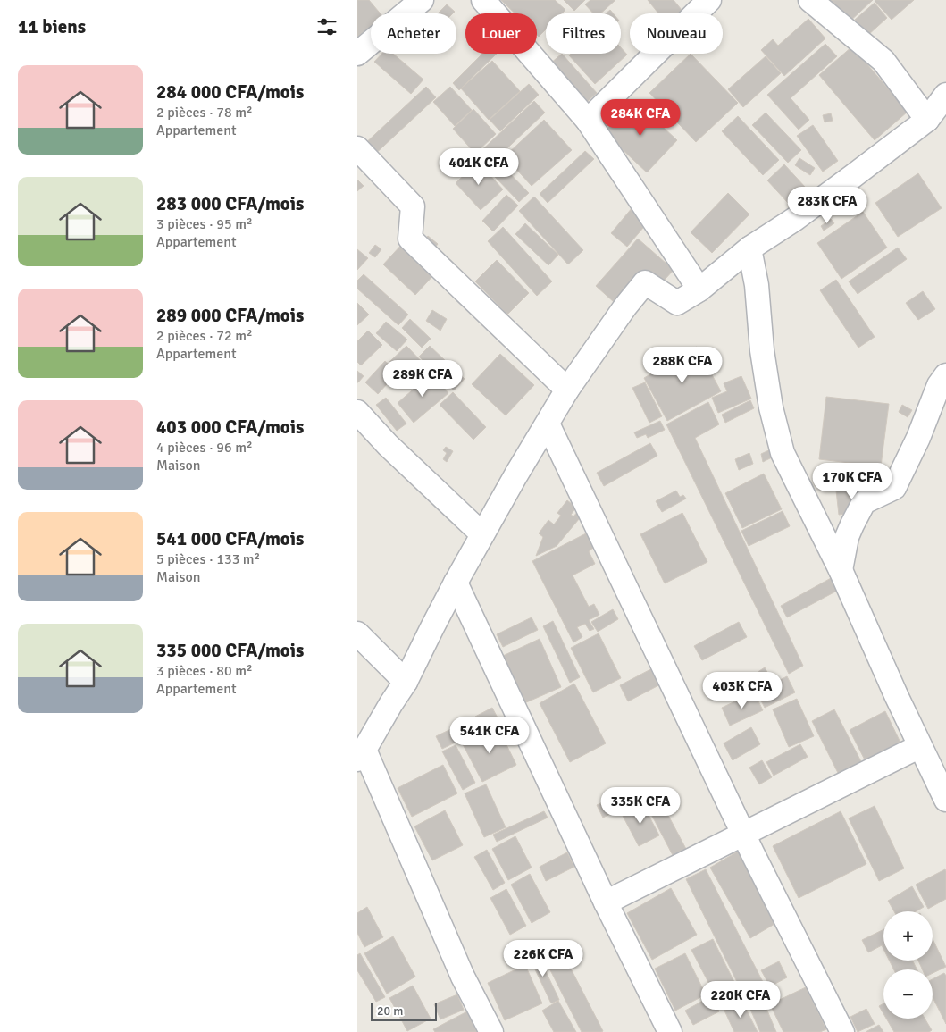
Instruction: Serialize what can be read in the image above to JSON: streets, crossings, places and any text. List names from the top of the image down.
{
  "scale_bar": "20 m",
  "page": {
    "heading": "11 biens",
    "chip": [
      "Acheter",
      "Louer",
      "Filtres",
      "Nouveau"
    ],
    "list": [
      {
        "name": "284 000 CFA/mois",
        "note": "2 pièces · 78 m² · Appartement"
      },
      {
        "name": "283 000 CFA/mois",
        "note": "3 pièces · 95 m² · Appartement"
      },
      {
        "name": "289 000 CFA/mois",
        "note": "2 pièces · 72 m² · Appartement"
      },
      {
        "name": "403 000 CFA/mois",
        "note": "4 pièces · 96 m² · Maison"
      },
      {
        "name": "541 000 CFA/mois",
        "note": "5 pièces · 133 m² · Maison"
      },
      {
        "name": "335 000 CFA/mois",
        "note": "3 pièces · 80 m² · Appartement"
      }
    ],
    "price": [
      "284K CFA",
      "401K CFA",
      "283K CFA",
      "288K CFA",
      "289K CFA",
      "170K CFA",
      "403K CFA",
      "541K CFA",
      "335K CFA",
      "226K CFA",
      "220K CFA"
    ],
    "map_buttons": ["+", "−"],
    "scale": "20 m"
  }
}
